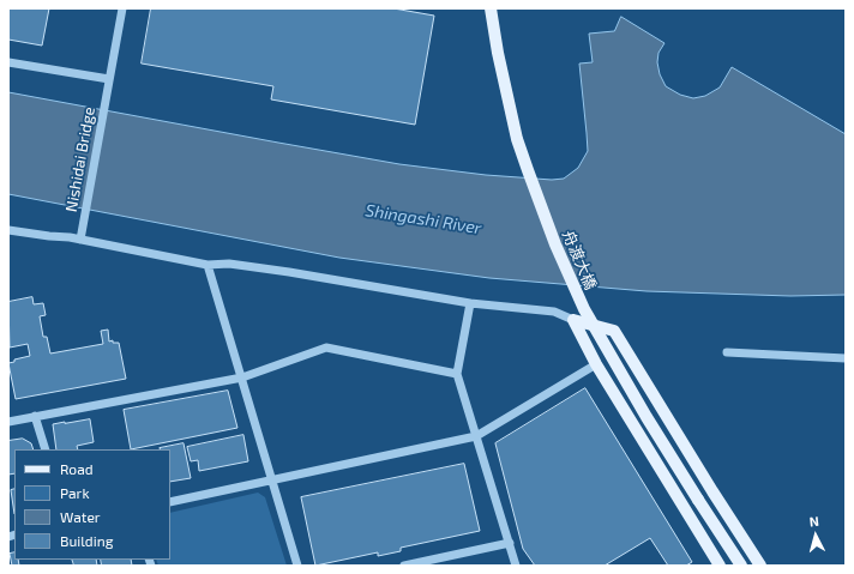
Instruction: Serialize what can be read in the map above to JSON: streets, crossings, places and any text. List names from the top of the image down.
{
  "streets": {
    "main road": ["舟渡大橋"],
    "street": ["Nishidai Bridge"]
  },
  "water": ["Shingashi River"],
  "legend": [
    "Road",
    "Park",
    "Water",
    "Building"
  ],
  "north": "top"
}
